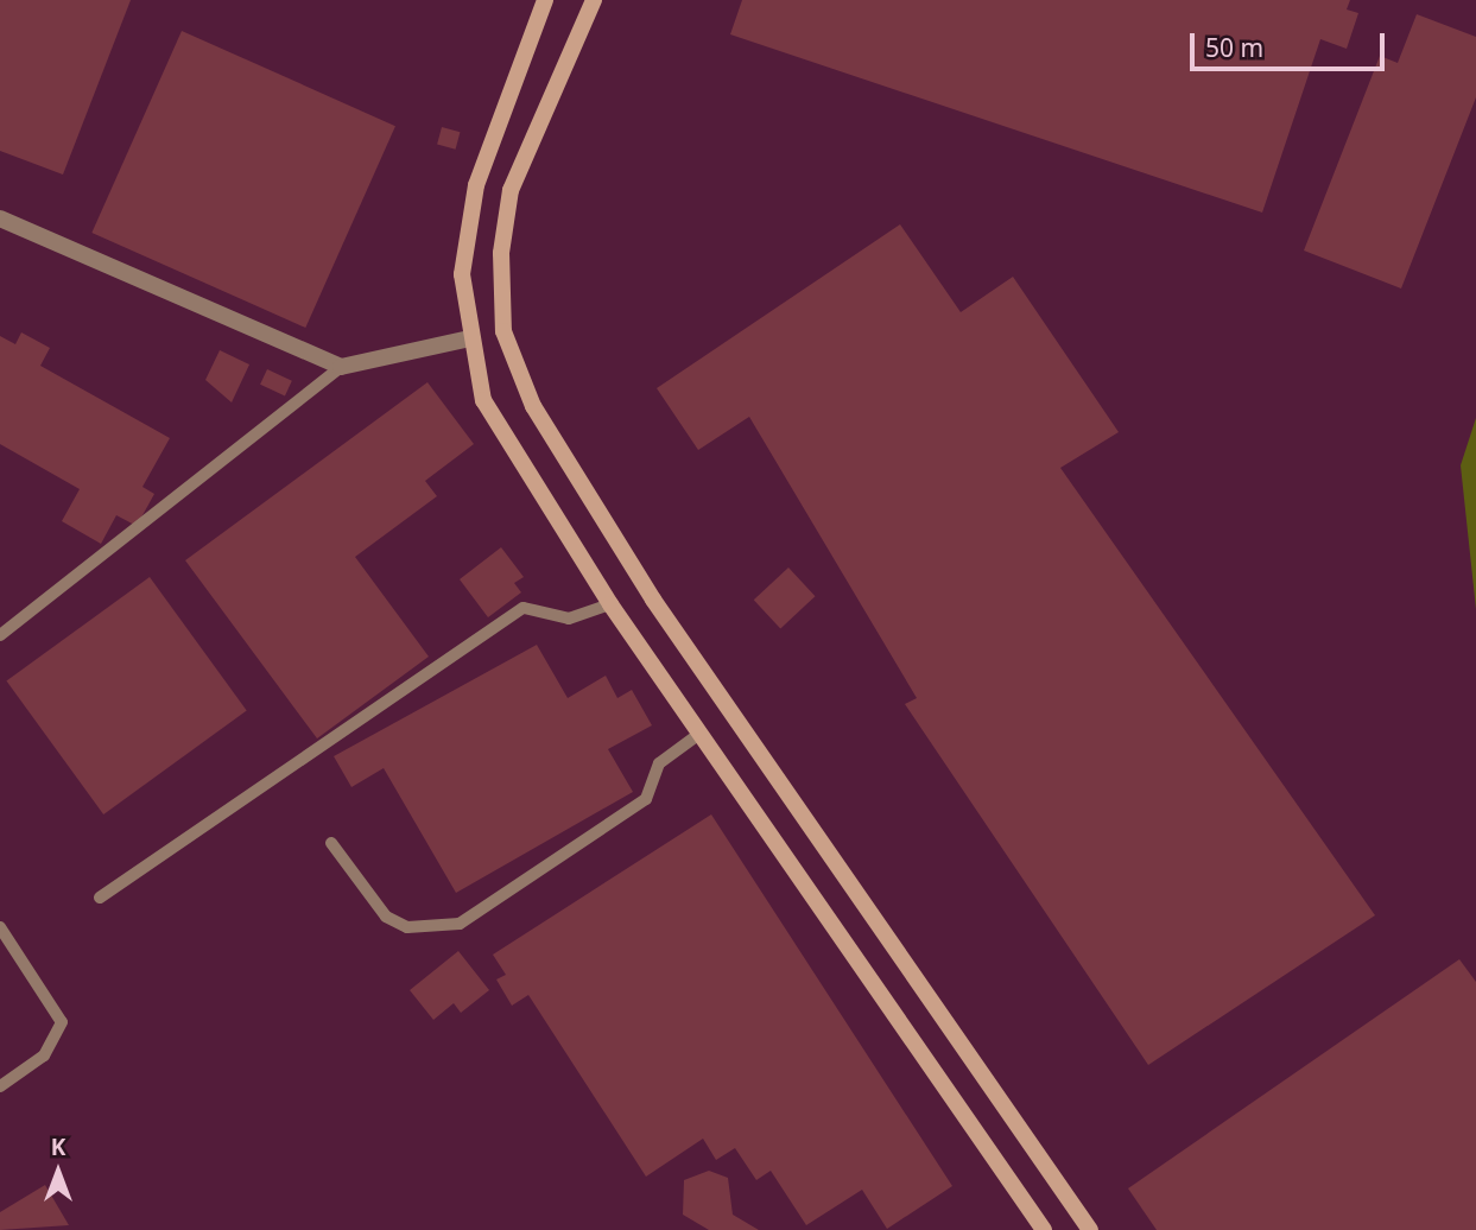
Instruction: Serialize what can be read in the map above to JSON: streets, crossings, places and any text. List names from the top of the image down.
{
  "scale_bar": "50 m",
  "north": "top"
}
